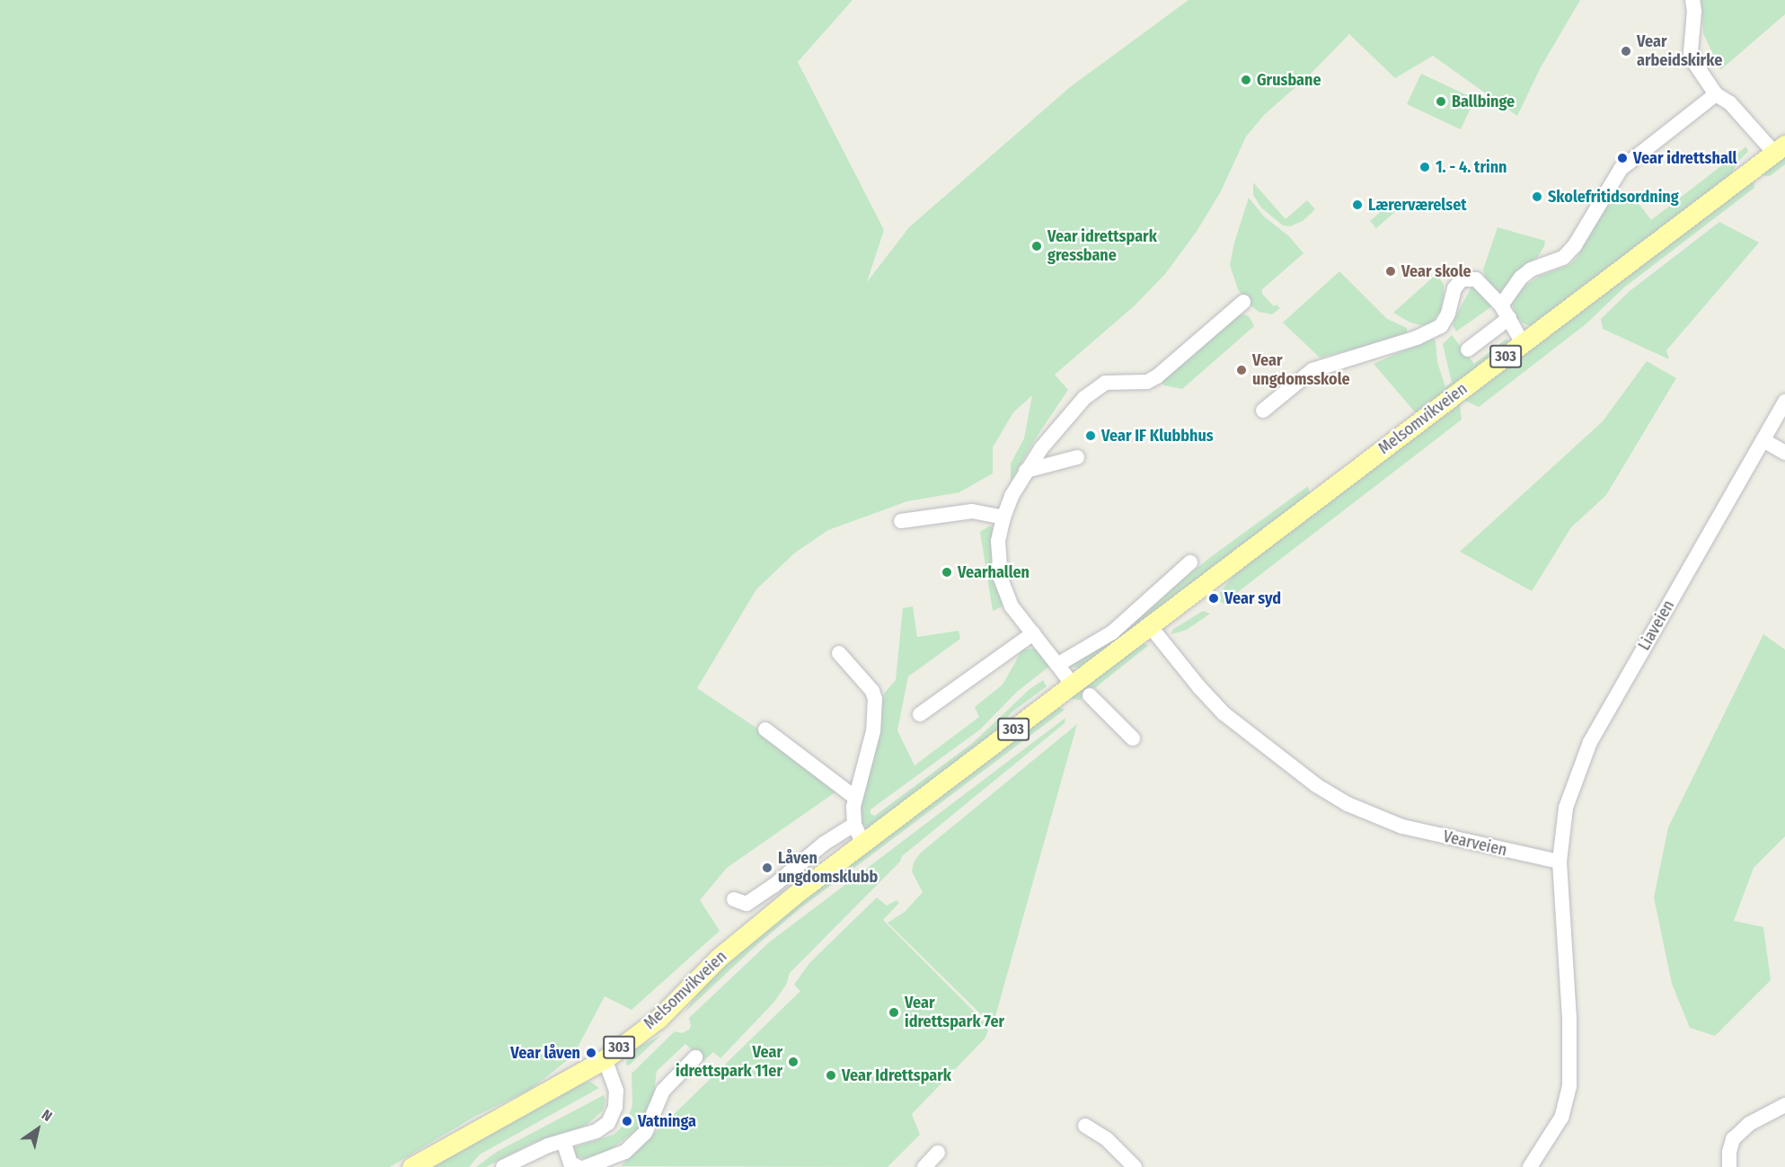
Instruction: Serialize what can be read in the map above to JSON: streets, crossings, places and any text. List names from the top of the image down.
{
  "streets": {
    "main road": ["303", "Melsomvikveien"],
    "street": ["Liaveien", "Vearveien"]
  },
  "crossings": [
    ["Melsomvikveien", "Vearveien"],
    ["Liaveien", "Vearveien"]
  ],
  "places": [
    "Vear arbeidskirke",
    "Grusbane",
    "Ballbinge",
    "Vear idrettshall",
    "1. - 4. trinn",
    "Skolefritidsordning",
    "Lærerværelset",
    "Vear idrettspark gressbane",
    "Vear skole",
    "Vear ungdomsskole",
    "Vear IF Klubbhus",
    "Vearhallen",
    "Vear syd",
    "Låven ungdomsklubb",
    "Vear idrettspark 7er",
    "Vear låven",
    "Vear idrettspark 11er",
    "Vear Idrettspark",
    "Vatninga"
  ],
  "north": "top right"
}
